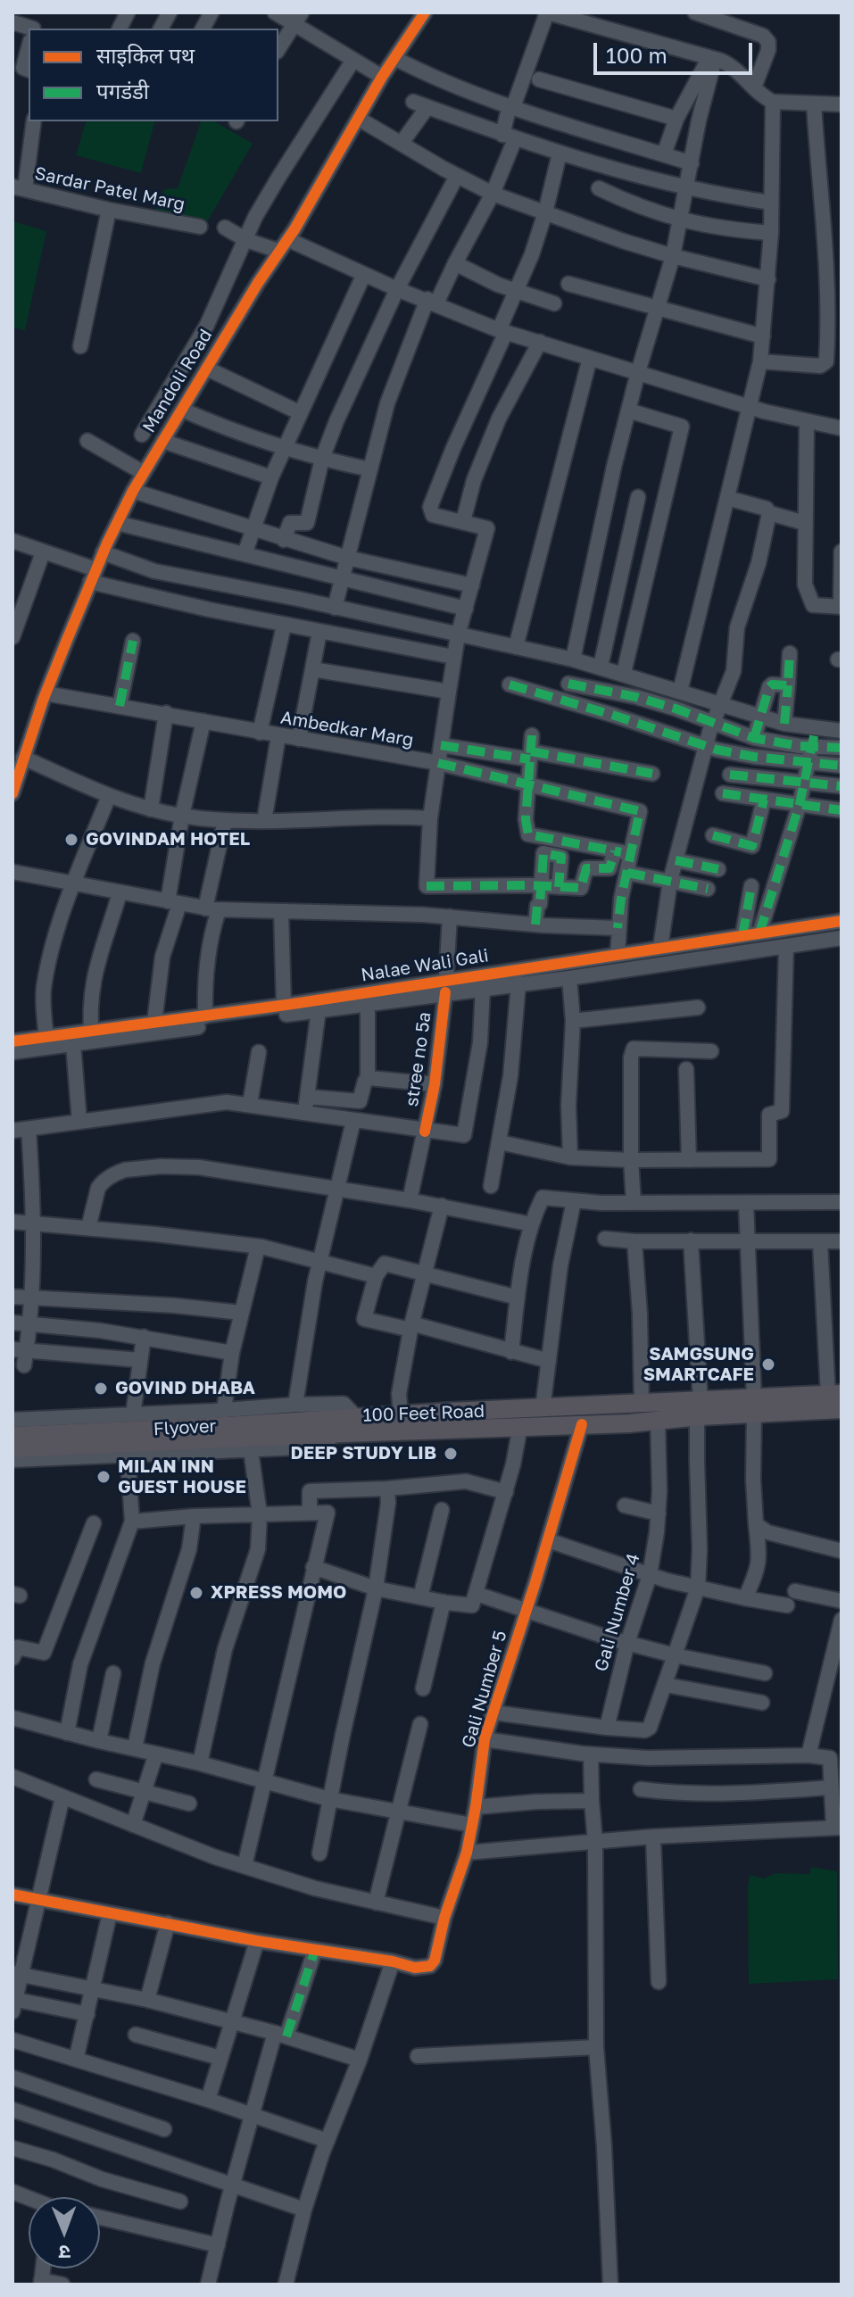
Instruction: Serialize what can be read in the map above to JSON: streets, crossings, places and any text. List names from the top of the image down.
{
  "streets": {
    "main road": ["100 Feet Road", "Flyover"],
    "street": [
      "Sardar Patel Marg",
      "Mandoli Road",
      "Ambedkar Marg",
      "Nalae Wali Gali",
      "stree no 5a",
      "Gali Number 4",
      "Gali Number 5"
    ]
  },
  "crossings": [
    ["Mandoli Road", "Ambedkar Marg"],
    ["Nalae Wali Gali", "stree no 5a"],
    ["100 Feet Road", "Flyover"],
    ["100 Feet Road", "Gali Number 4"],
    ["100 Feet Road", "Gali Number 5"]
  ],
  "places": [
    "GOVINDAM HOTEL",
    "SAMGSUNG SMARTCAFE",
    "GOVIND DHABA",
    "DEEP STUDY LIB",
    "MILAN INN GUEST HOUSE",
    "XPRESS MOMO"
  ],
  "legend": ["साइकिल पथ", "पगडंडी"],
  "scale_bar": "100 m",
  "north": "bottom"
}
